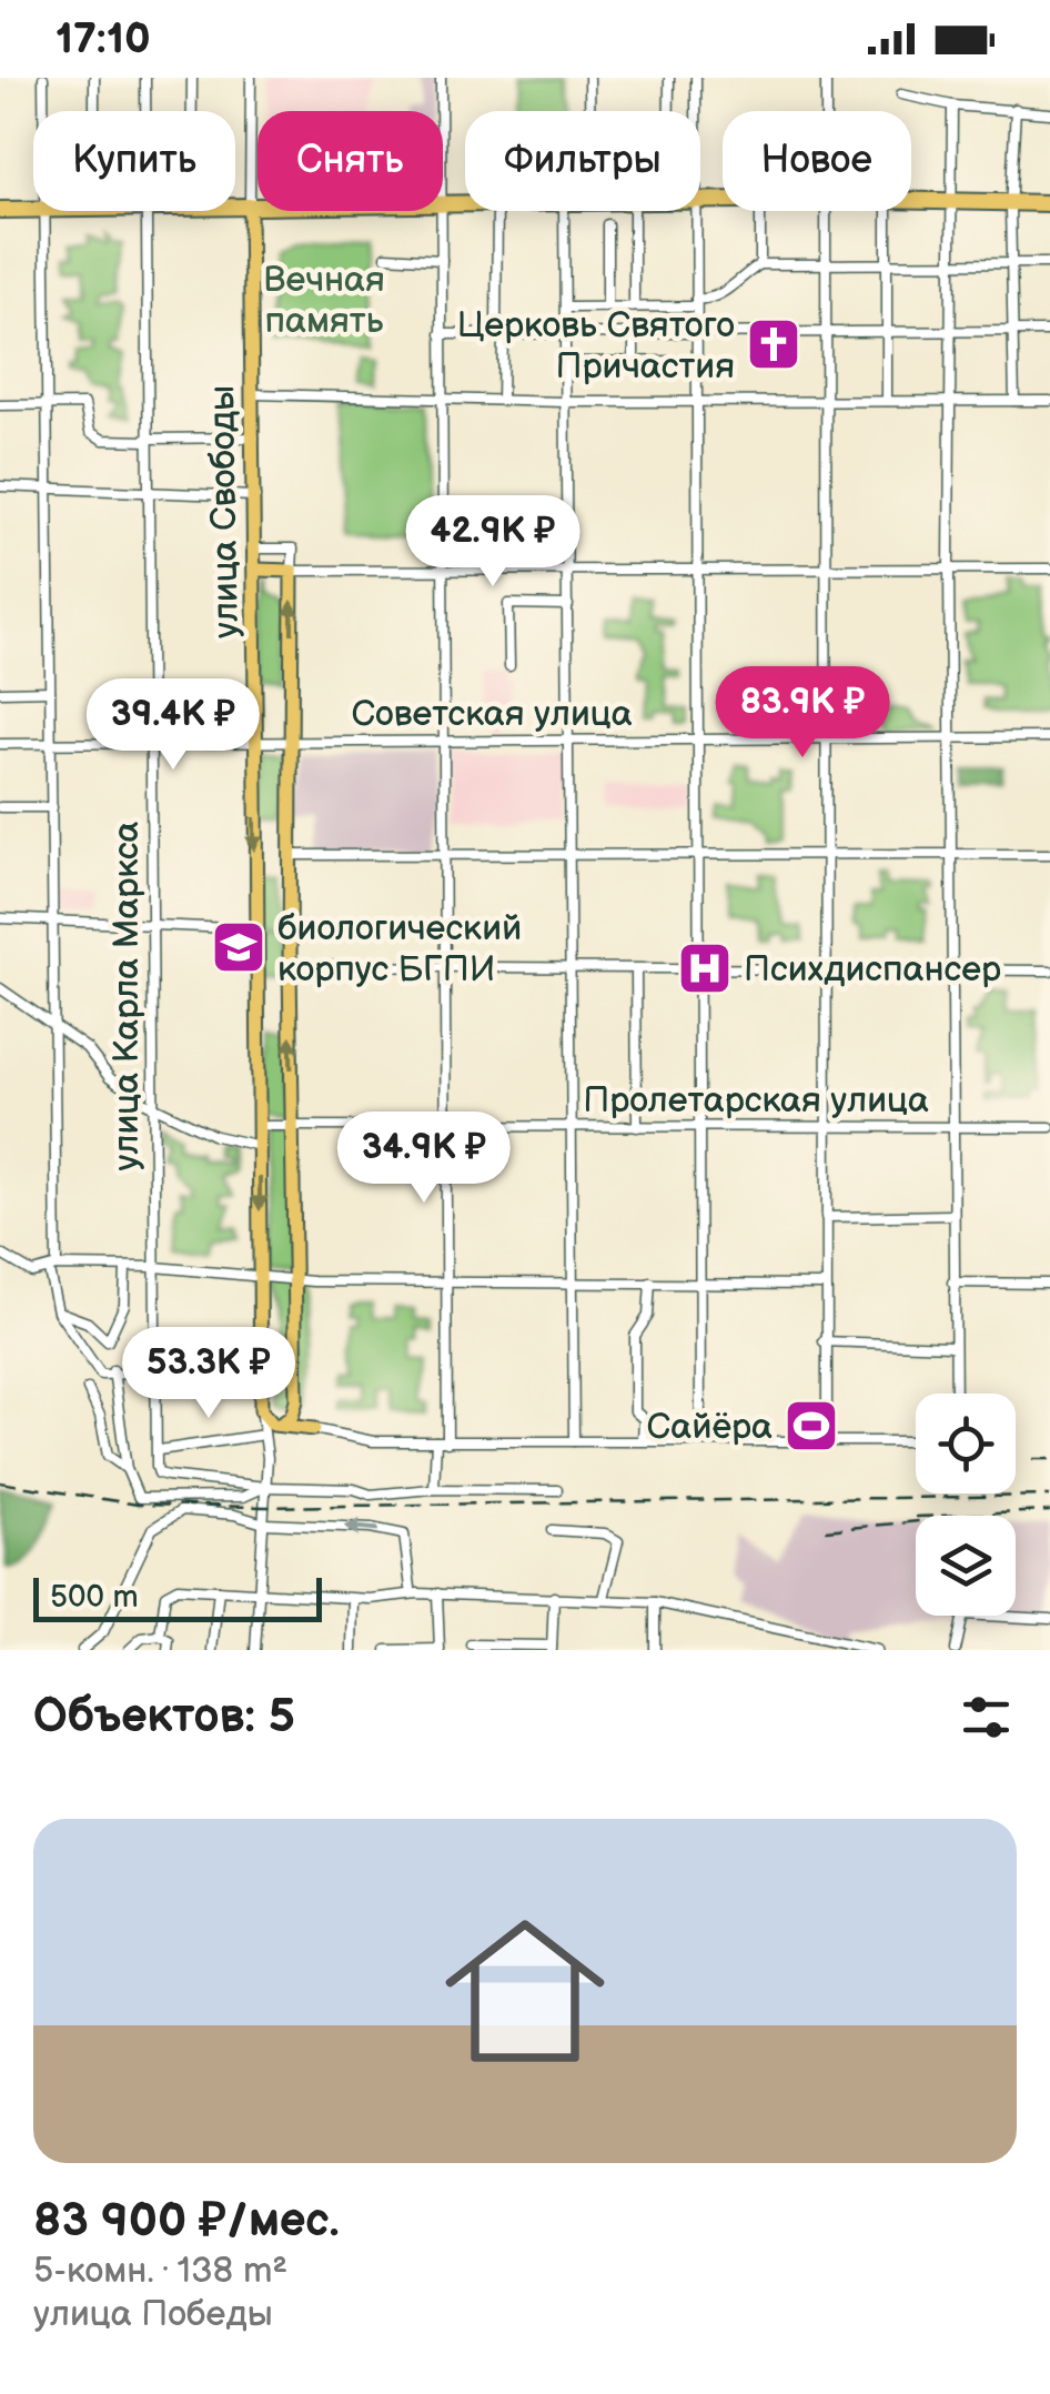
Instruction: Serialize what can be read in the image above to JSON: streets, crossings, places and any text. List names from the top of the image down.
{
  "streets": {
    "main road": ["улица Свободы"],
    "street": ["Советская улица", "улица Карла Маркса", "Пролетарская улица"]
  },
  "crossings": [
    ["улица Свободы", "Советская улица"],
    ["улица Свободы", "Пролетарская улица"],
    ["Советская улица", "улица Карла Маркса"]
  ],
  "parks": ["Вечная память"],
  "places": {
    "church": ["Церковь Святого Причастия"],
    "school or university": ["биологический корпус БГПИ"],
    "hospital": ["Психдиспансер"],
    "sports": ["Сайёра"]
  },
  "scale_bar": "500 m",
  "page": {
    "status": "17:10",
    "chip": [
      "Купить",
      "Снять",
      "Фильтры",
      "Новое"
    ],
    "price": [
      "42.9K ₽",
      "83.9K ₽",
      "39.4K ₽",
      "34.9K ₽",
      "53.3K ₽"
    ],
    "scale": "500 m",
    "heading": "Объектов: 5",
    "list": [
      {
        "name": "83 900 ₽/мес.",
        "note": "5-комн. · 138 m² · улица Победы"
      }
    ]
  }
}
